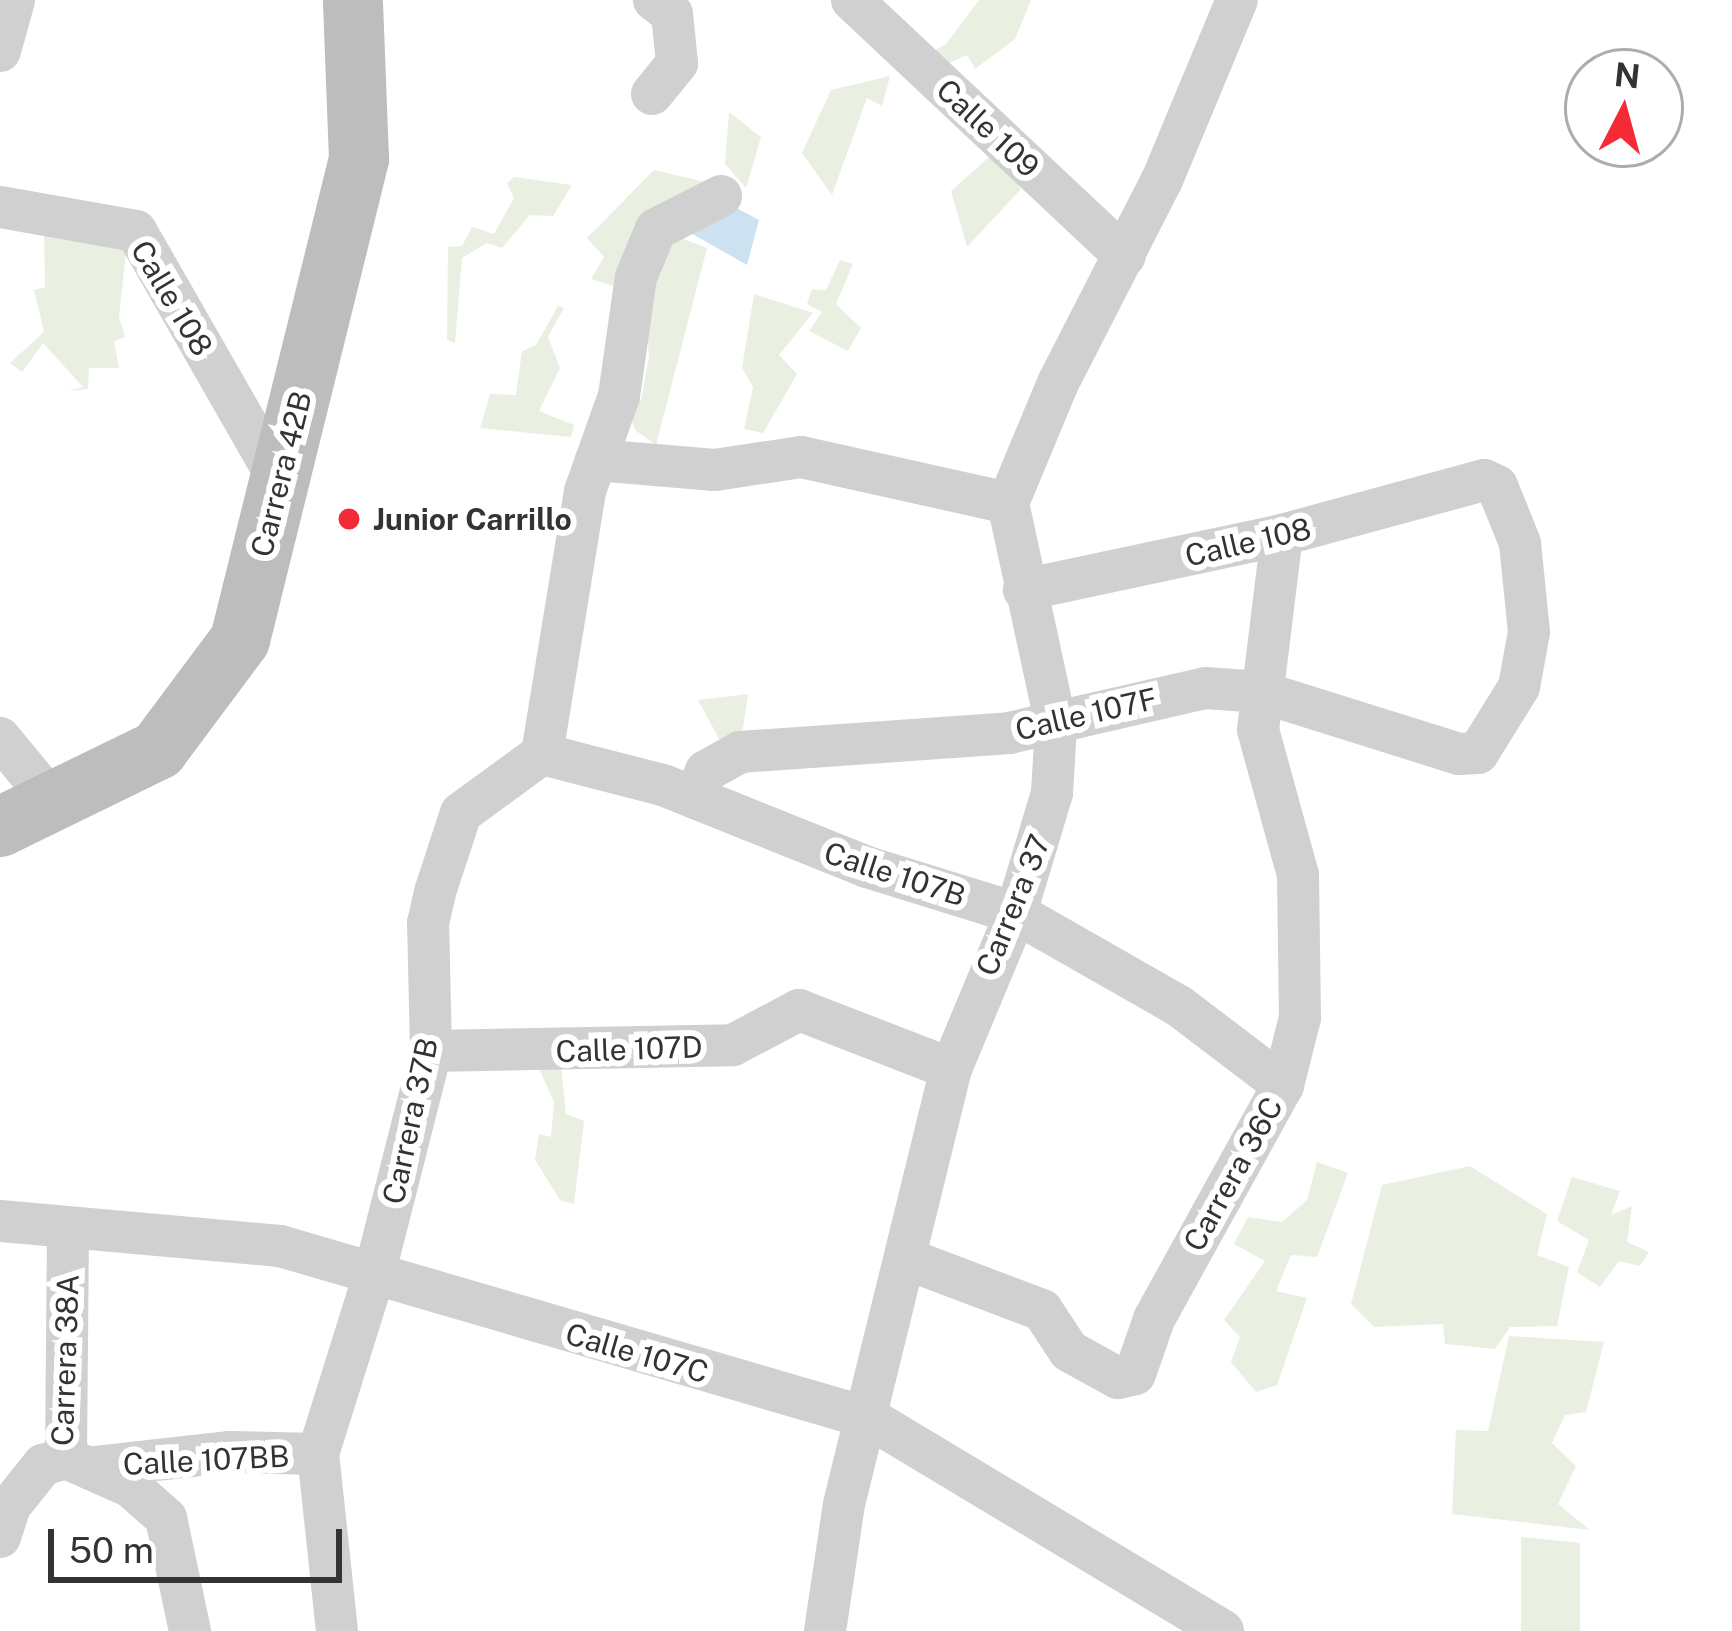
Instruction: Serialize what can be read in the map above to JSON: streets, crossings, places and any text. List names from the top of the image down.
{
  "streets": {
    "street": [
      "Calle 109",
      "Calle 108",
      "Carrera 42B",
      "Calle 107F",
      "Calle 107B",
      "Carrera 37",
      "Calle 107D",
      "Carrera 37B",
      "Carrera 36C",
      "Calle 107C",
      "Carrera 38A",
      "Calle 107BB"
    ]
  },
  "crossings": [
    ["Calle 108", "Carrera 42B"],
    ["Calle 108", "Calle 107F"],
    ["Calle 108", "Carrera 37"],
    ["Calle 108", "Carrera 36C"],
    ["Calle 107F", "Calle 107B"],
    ["Calle 107F", "Carrera 37"],
    ["Calle 107F", "Carrera 36C"],
    ["Calle 107B", "Carrera 37"],
    ["Calle 107B", "Carrera 37B"],
    ["Calle 107B", "Carrera 36C"],
    ["Carrera 37", "Calle 107D"],
    ["Carrera 37", "Carrera 36C"],
    ["Carrera 37", "Calle 107C"],
    ["Calle 107D", "Carrera 37B"],
    ["Carrera 37B", "Calle 107C"],
    ["Carrera 37B", "Calle 107BB"],
    ["Calle 107C", "Carrera 38A"],
    ["Carrera 38A", "Calle 107BB"]
  ],
  "places": ["Junior Carrillo"],
  "scale_bar": "50 m",
  "north": "top"
}
